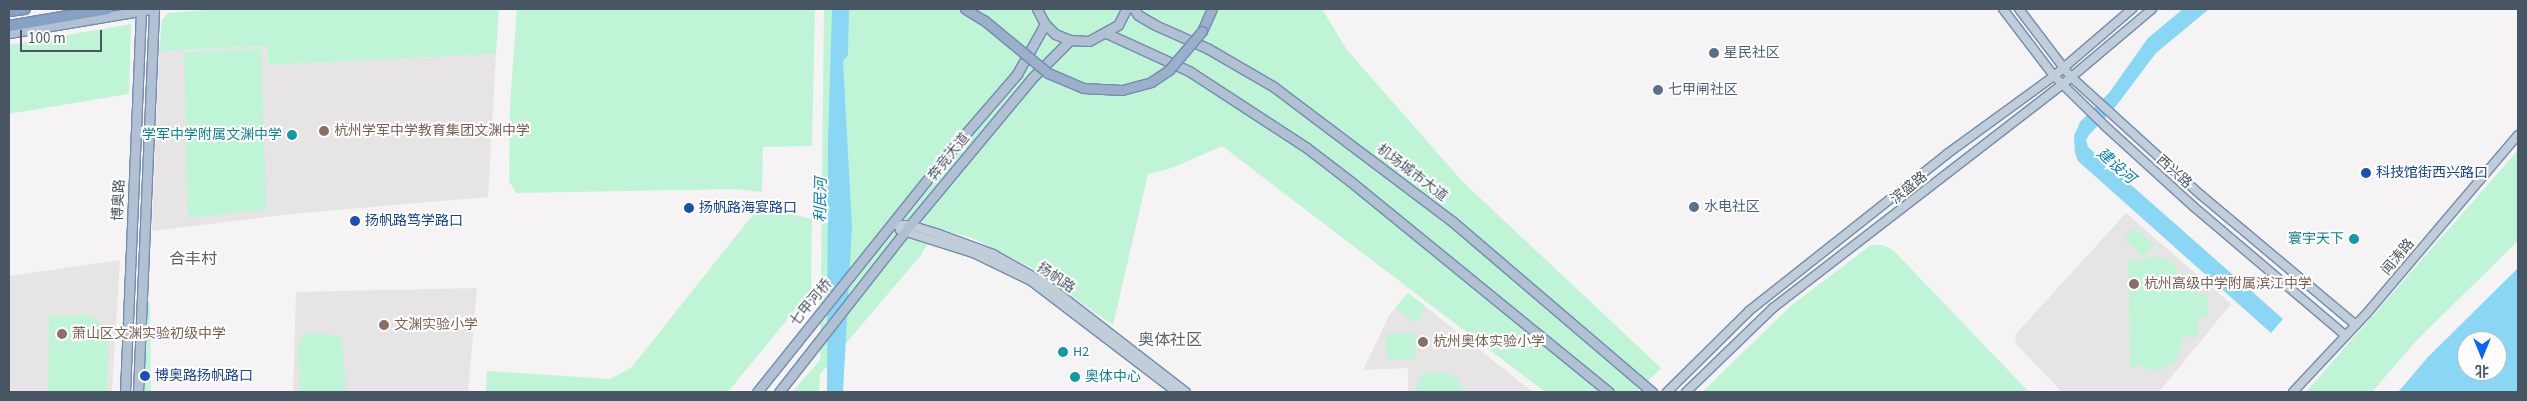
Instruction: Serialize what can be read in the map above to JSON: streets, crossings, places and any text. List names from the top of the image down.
{
  "streets": {
    "main road": [
      "奔竞大道",
      "西兴路",
      "机场城市大道",
      "滨盛路",
      "博奥路",
      "闻涛路",
      "扬帆路",
      "七甲河桥"
    ]
  },
  "crossings": [
    ["奔竞大道", "扬帆路"],
    ["奔竞大道", "七甲河桥"],
    ["西兴路", "滨盛路"],
    ["西兴路", "闻涛路"]
  ],
  "districts": ["合丰村", "奥体社区"],
  "water": ["建设河", "利民河"],
  "places": [
    "星民社区",
    "七甲闸社区",
    "杭州学军中学教育集团文渊中学",
    "学军中学附属文渊中学",
    "科技馆街西兴路口",
    "水电社区",
    "扬帆路海宴路口",
    "扬帆路笃学路口",
    "寰宇天下",
    "杭州高级中学附属滨江中学",
    "文渊实验小学",
    "萧山区文渊实验初级中学",
    "杭州奥体实验小学",
    "H2",
    "博奥路扬帆路口",
    "奥体中心"
  ],
  "scale_bar": "100 m",
  "north": "bottom"
}
